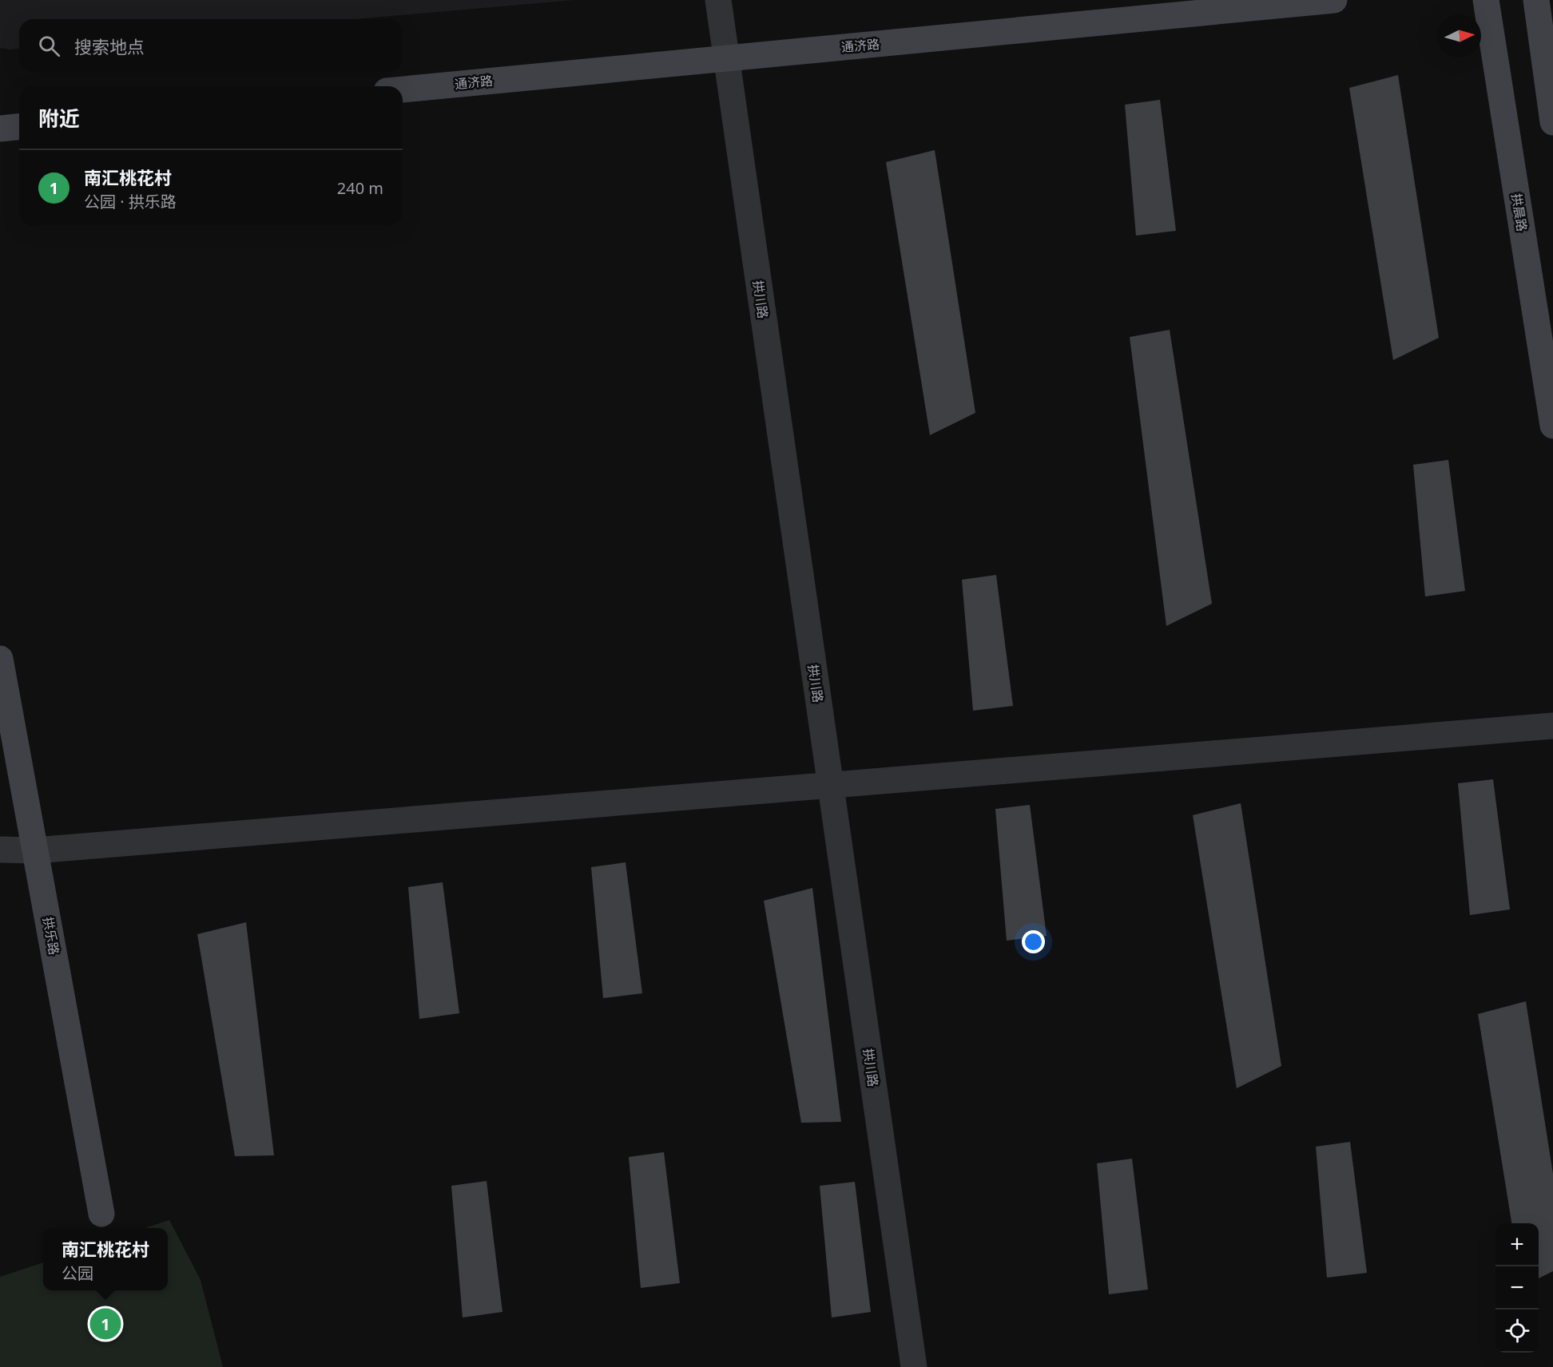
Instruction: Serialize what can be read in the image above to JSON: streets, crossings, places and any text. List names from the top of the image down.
{
  "streets": {
    "street": [
      "通济路",
      "拱晨路",
      "拱川路",
      "拱乐路"
    ]
  },
  "crossings": [
    ["通济路", "拱川路"]
  ],
  "north": "right",
  "page": {
    "search": "搜索地点",
    "heading": "附近",
    "list": [
      {
        "mark": "1",
        "name": "南汇桃花村",
        "note": "公园 · 拱乐路",
        "value": "240 m"
      }
    ],
    "map_buttons": ["+", "−"],
    "popup": ["南汇桃花村", "公园"],
    "pins": "1"
  }
}
